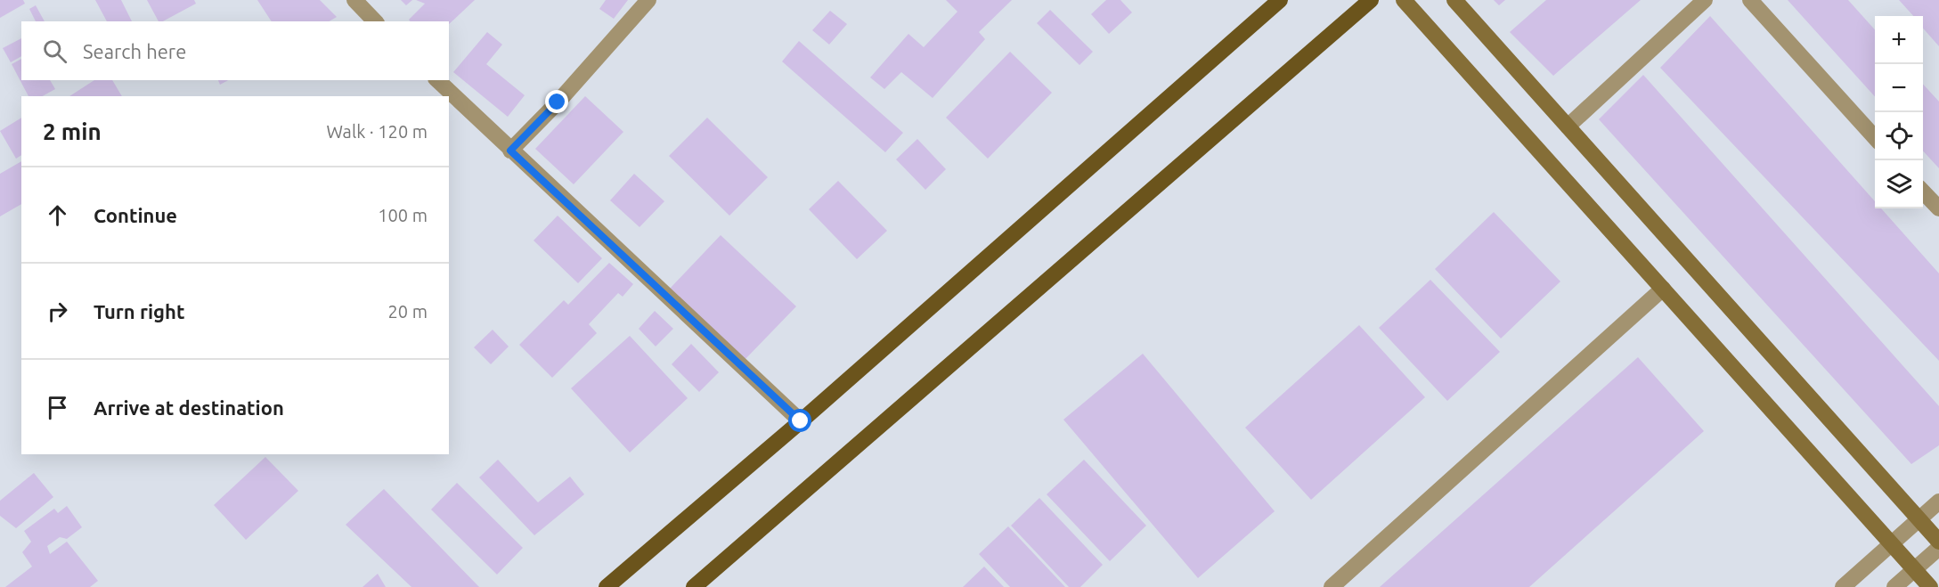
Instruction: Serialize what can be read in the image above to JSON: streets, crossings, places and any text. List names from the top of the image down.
{
  "page": {
    "map_buttons": ["+", "−"],
    "search": "Search here",
    "heading": ["2 min", "Walk · 120 m"],
    "list": [
      ["Continue", "100 m"],
      ["Turn right", "20 m"],
      "Arrive at destination"
    ]
  }
}
